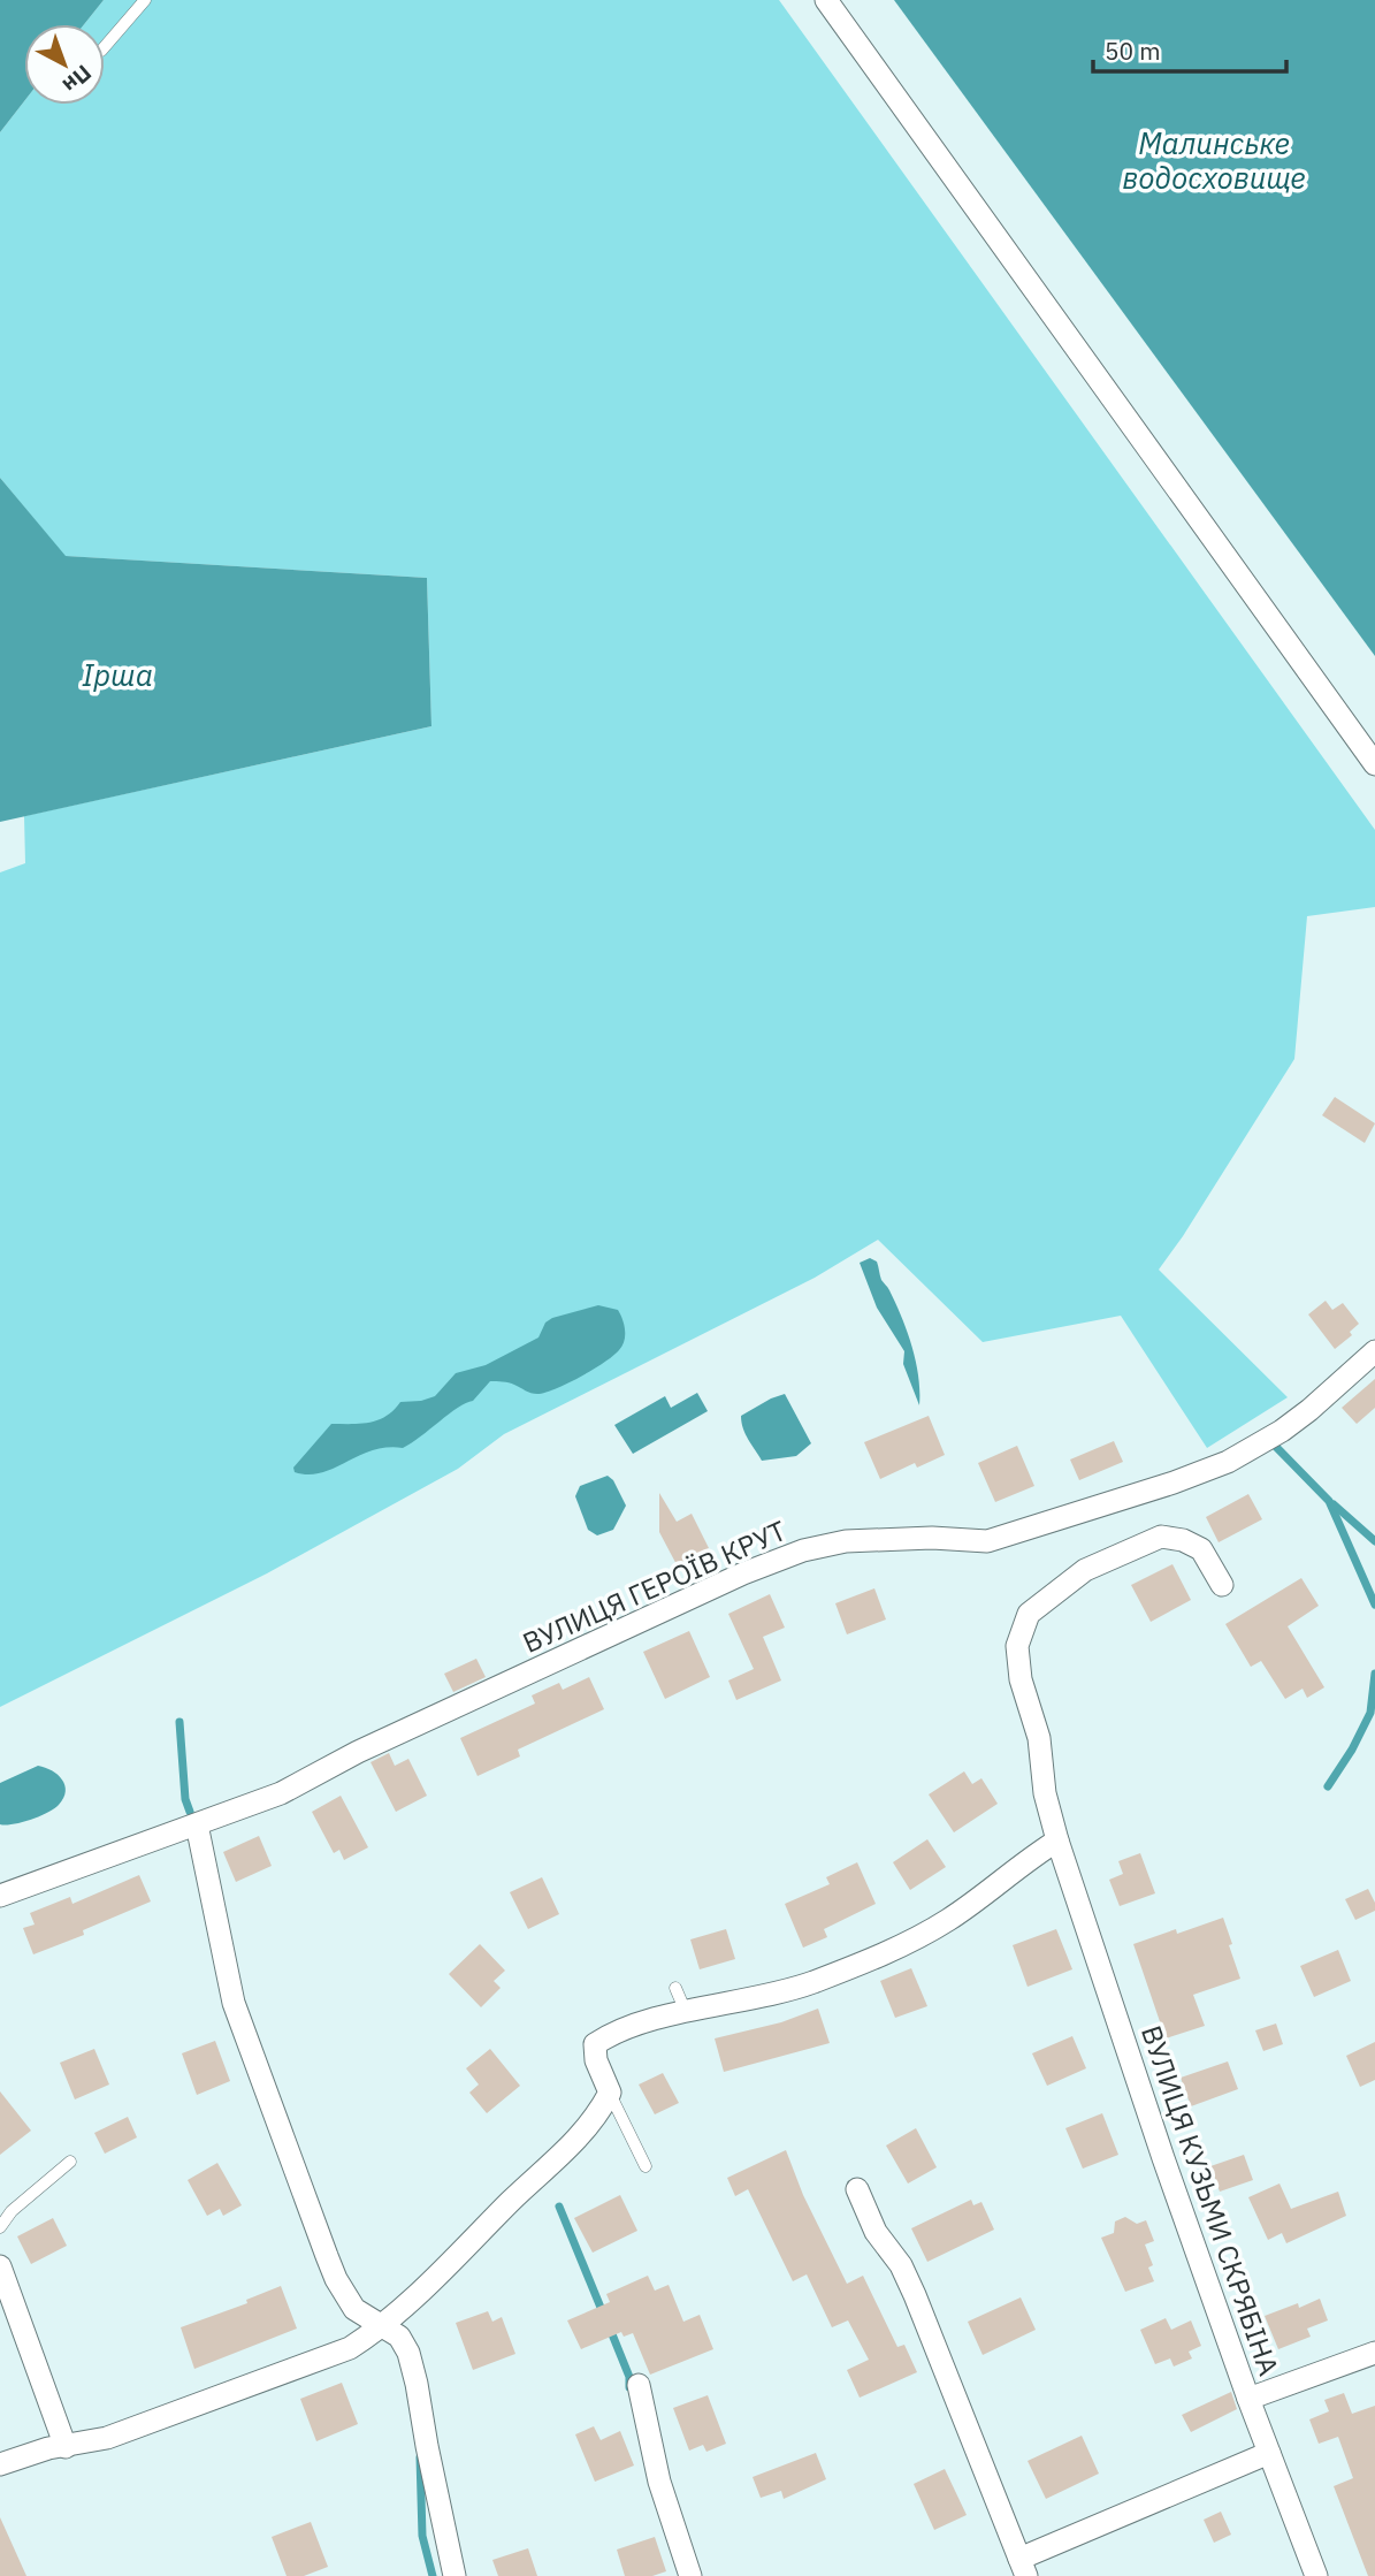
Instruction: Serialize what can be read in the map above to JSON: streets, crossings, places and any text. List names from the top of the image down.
{
  "streets": {
    "street": ["ВУЛИЦЯ ГЕРОЇВ КРУТ", "ВУЛИЦЯ КУЗЬМИ СКРЯБІНА"]
  },
  "water": ["Малинське водосховище", "Ірша"],
  "scale_bar": "50 m",
  "north": "bottom right"
}
